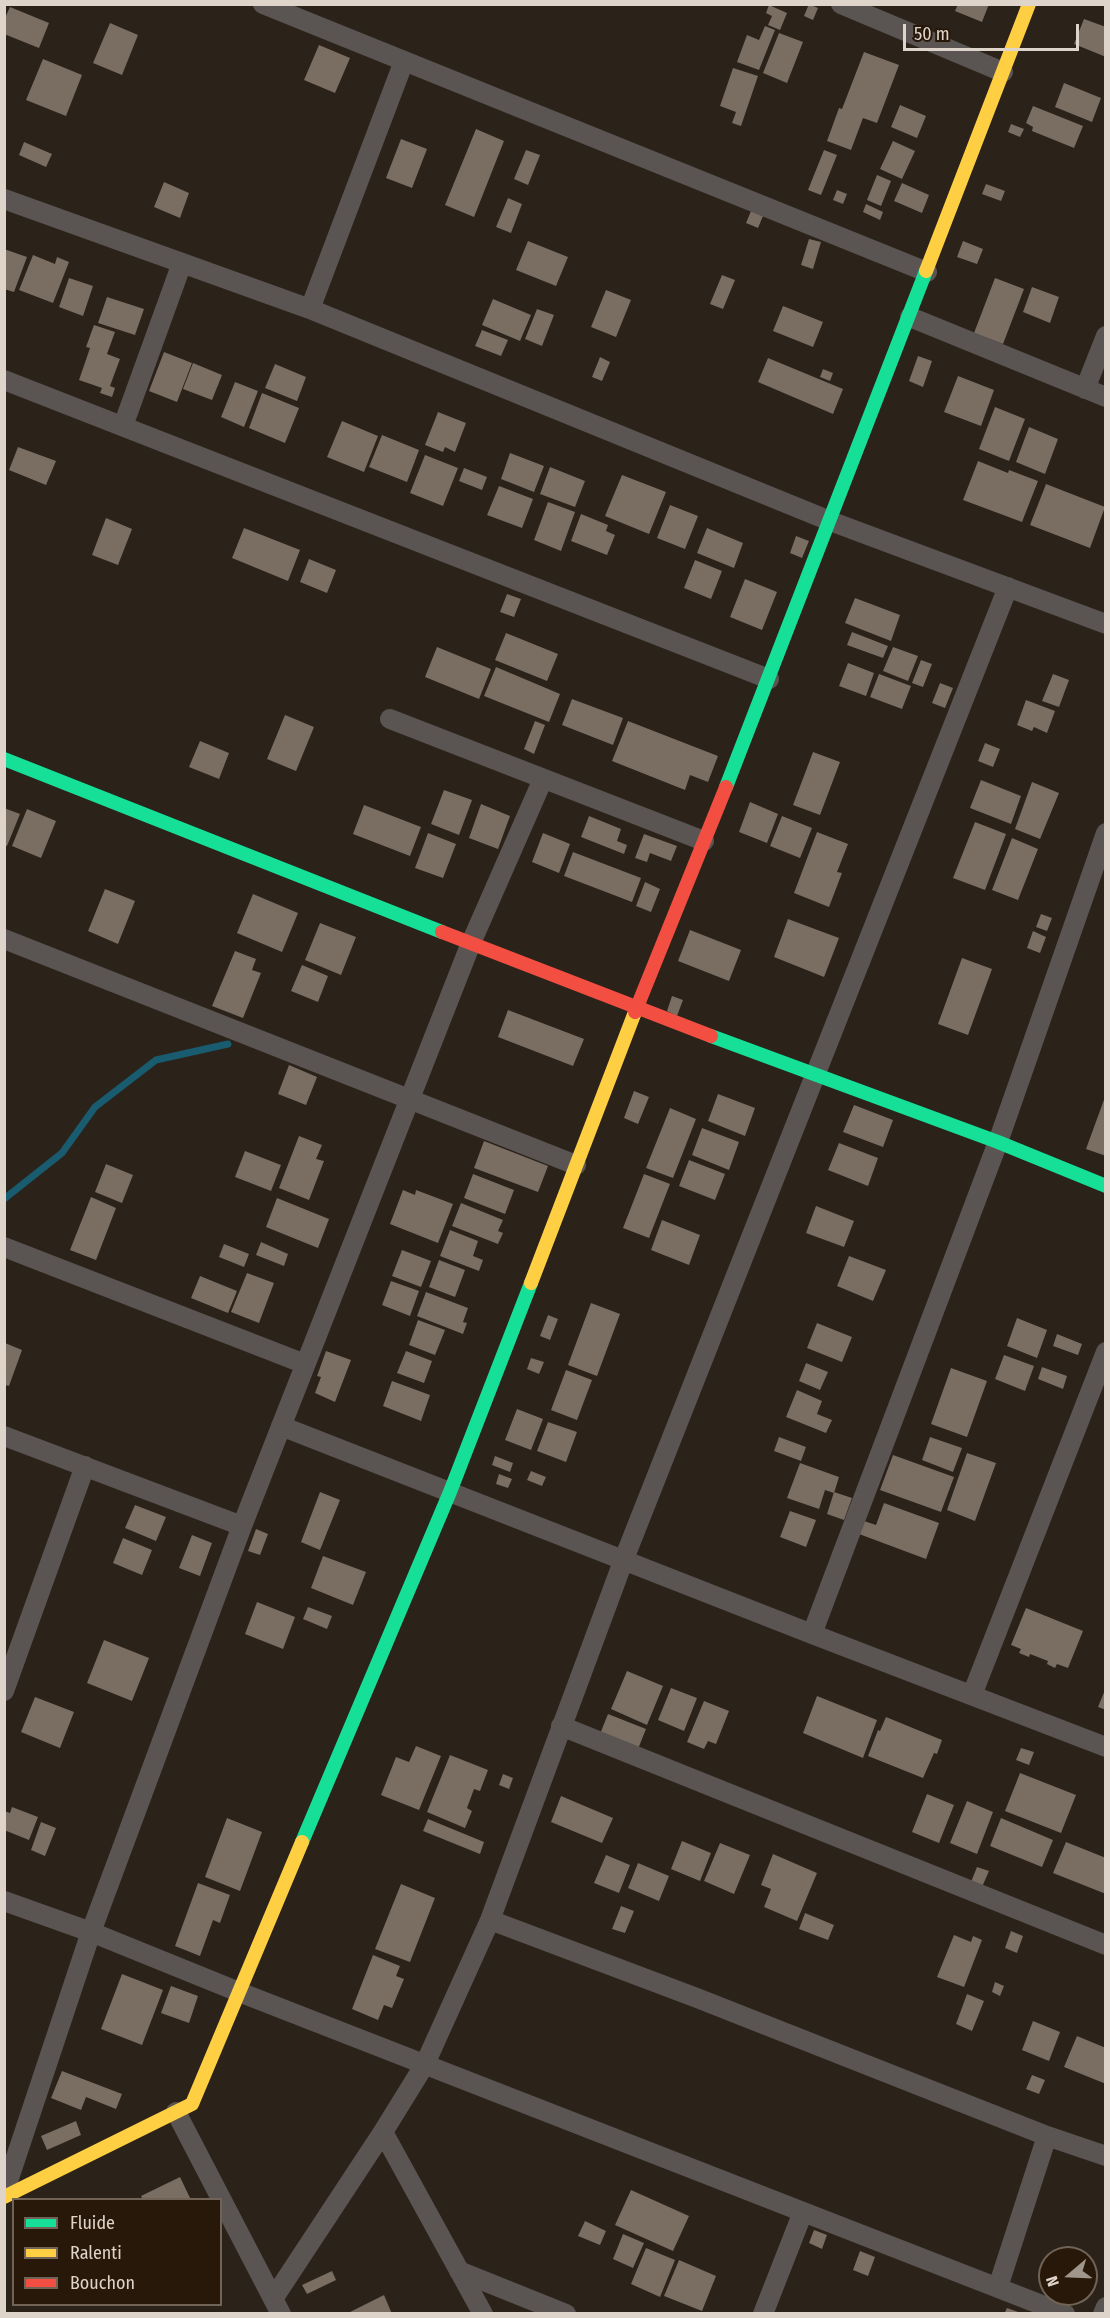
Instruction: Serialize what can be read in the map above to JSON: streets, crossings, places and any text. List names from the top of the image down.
{
  "legend": ["Fluide", "Ralenti", "Bouchon"],
  "scale_bar": "50 m",
  "north": "left"
}
